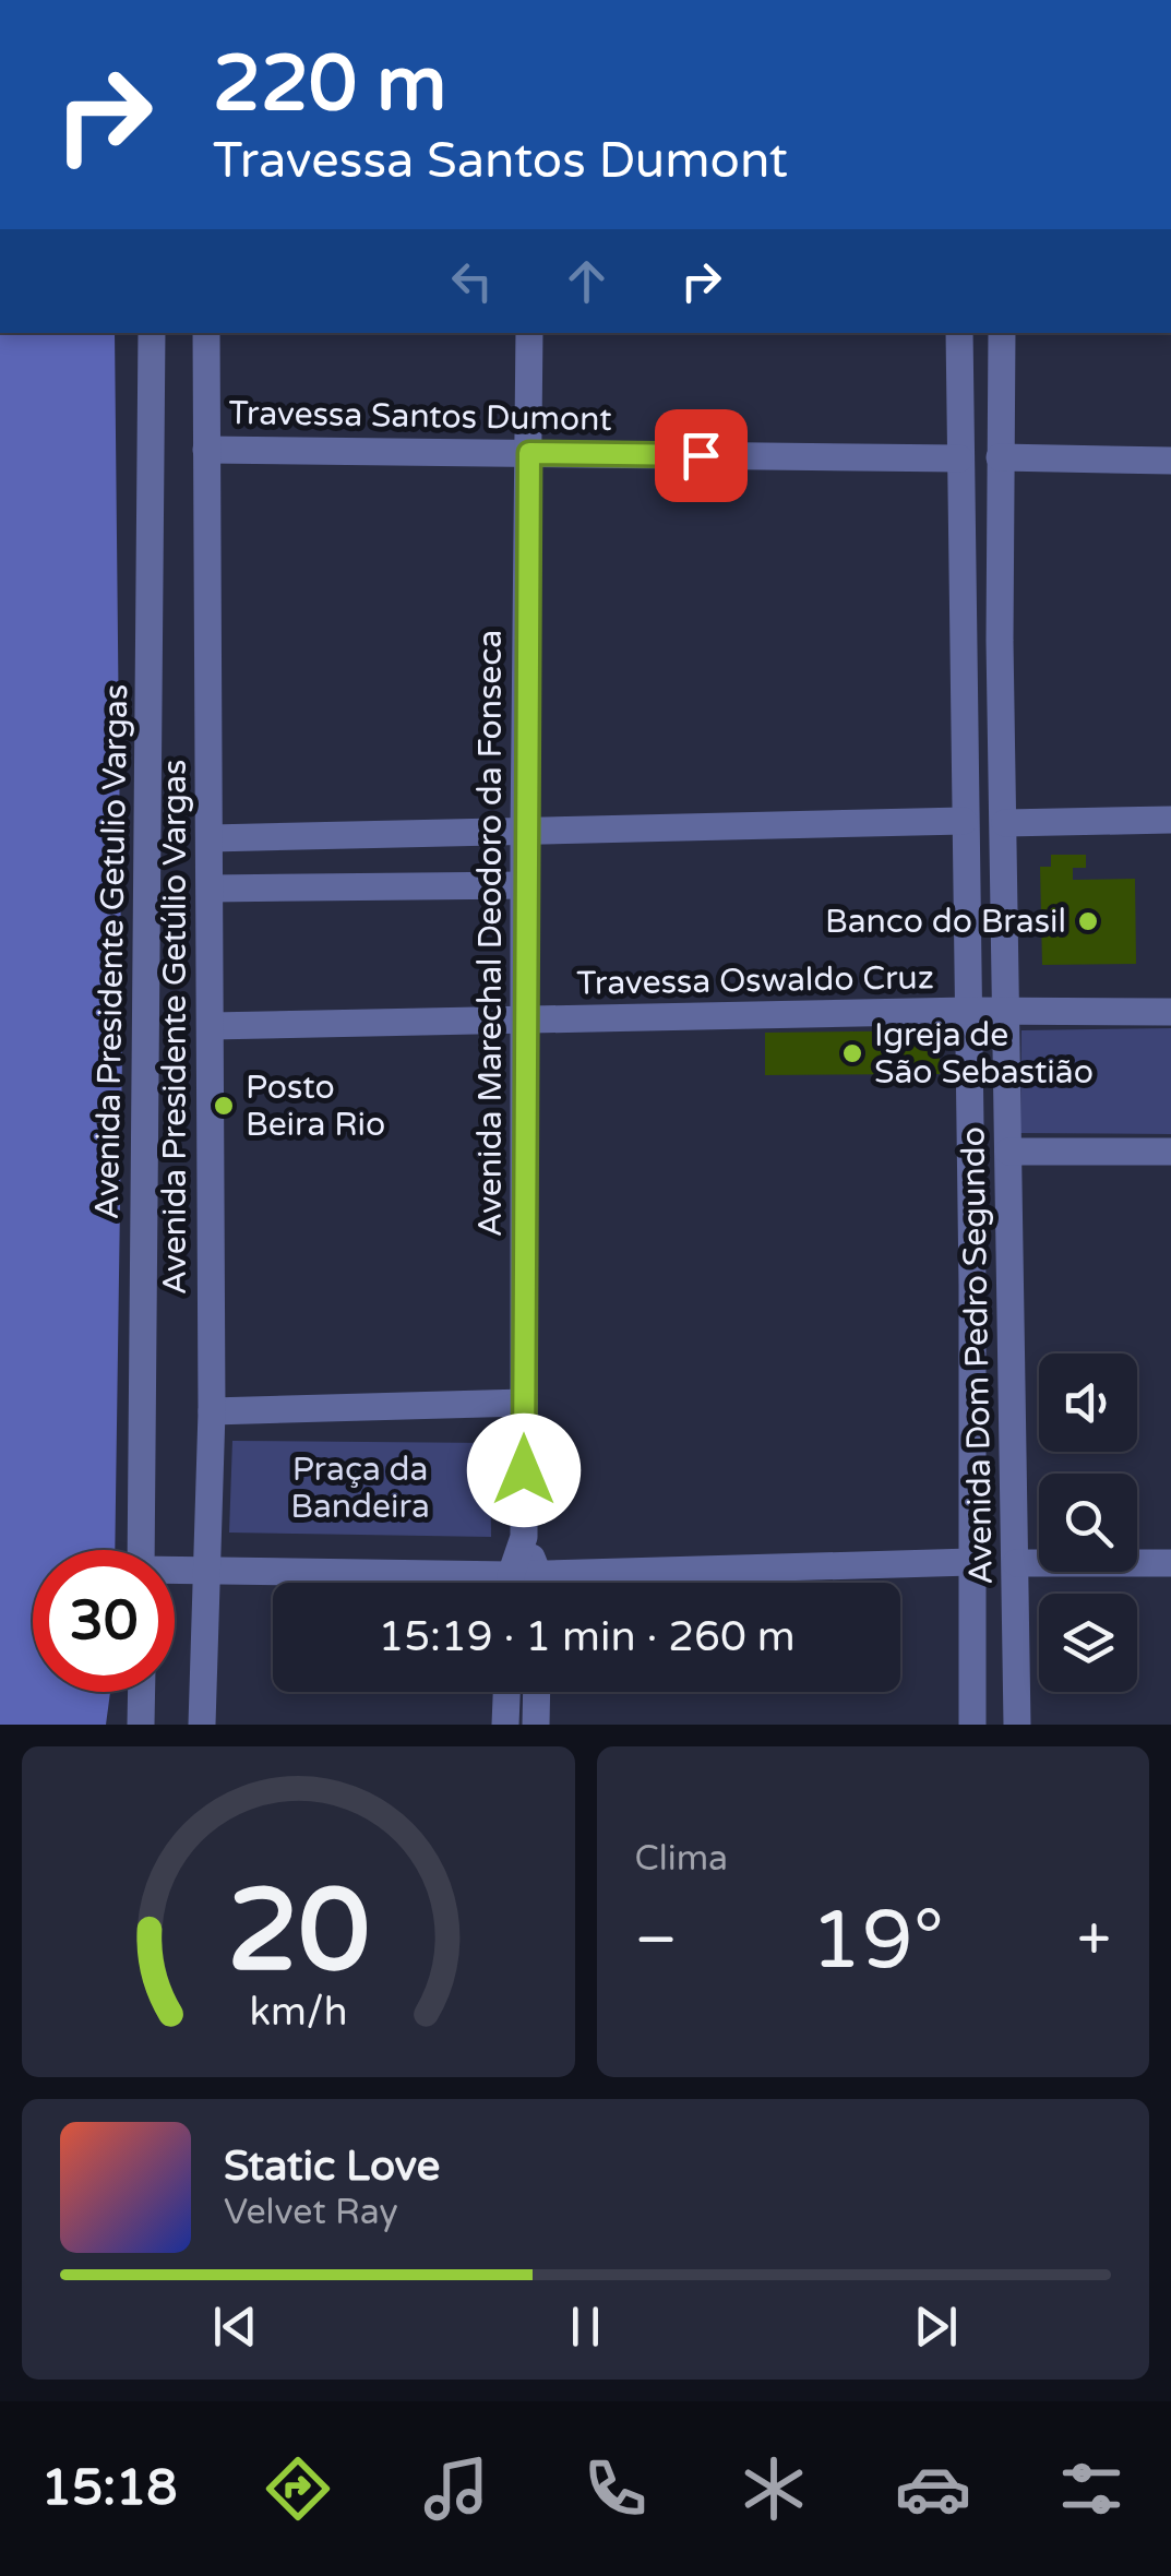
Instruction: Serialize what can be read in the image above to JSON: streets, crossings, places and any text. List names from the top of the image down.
{
  "streets": {
    "street": [
      "Travessa Santos Dumont",
      "Avenida Marechal Deodoro da Fonseca",
      "Avenida Presidente Getulio Vargas",
      "Travessa Oswaldo Cruz",
      "Avenida Presidente Getúlio Vargas",
      "Avenida Dom Pedro Segundo"
    ]
  },
  "crossings": [
    ["Travessa Santos Dumont", "Avenida Marechal Deodoro da Fonseca"],
    ["Travessa Santos Dumont", "Avenida Presidente Getúlio Vargas"],
    ["Travessa Santos Dumont", "Avenida Dom Pedro Segundo"],
    ["Avenida Marechal Deodoro da Fonseca", "Travessa Oswaldo Cruz"],
    ["Travessa Oswaldo Cruz", "Avenida Presidente Getúlio Vargas"],
    ["Travessa Oswaldo Cruz", "Avenida Dom Pedro Segundo"]
  ],
  "parks": ["Praça da Bandeira"],
  "places": ["Banco do Brasil", "Igreja de São Sebastião", "Posto Beira Rio"],
  "page": {
    "turn": ["220 m", "Travessa Santos Dumont"],
    "limit": "30",
    "trip": "15:19 · 1 min · 260 m",
    "tile": "Clima",
    "heat": ["−", "19°", "+"],
    "song": ["Static Love", "Velvet Ray"],
    "tabs": "15:18",
    "gauge": ["20", "km/h"]
  }
}
